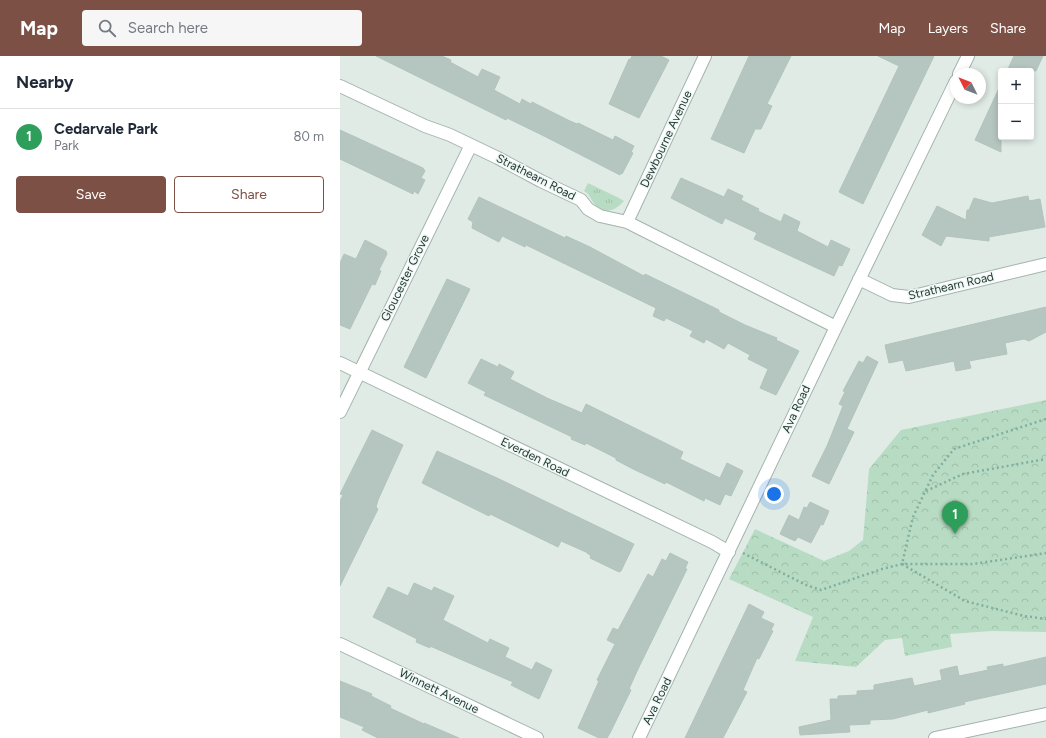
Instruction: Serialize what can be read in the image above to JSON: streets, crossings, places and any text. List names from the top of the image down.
{
  "streets": {
    "street": [
      "Dewbourne Avenue",
      "Strathearn Road",
      "Gloucester Grove",
      "Ava Road",
      "Everden Road",
      "Winnett Avenue"
    ]
  },
  "crossings": [
    ["Dewbourne Avenue", "Strathearn Road"],
    ["Strathearn Road", "Gloucester Grove"],
    ["Strathearn Road", "Ava Road"],
    ["Gloucester Grove", "Everden Road"],
    ["Ava Road", "Everden Road"]
  ],
  "north": "top left",
  "page": {
    "header": "Map",
    "search": "Search here",
    "nav": ["Map", "Layers", "Share"],
    "heading": "Nearby",
    "map_buttons": ["+", "−"],
    "list": [
      {
        "mark": "1",
        "name": "Cedarvale Park",
        "note": "Park",
        "value": "80 m"
      }
    ],
    "buttons": ["Save", "Share"],
    "pins": "1"
  }
}
